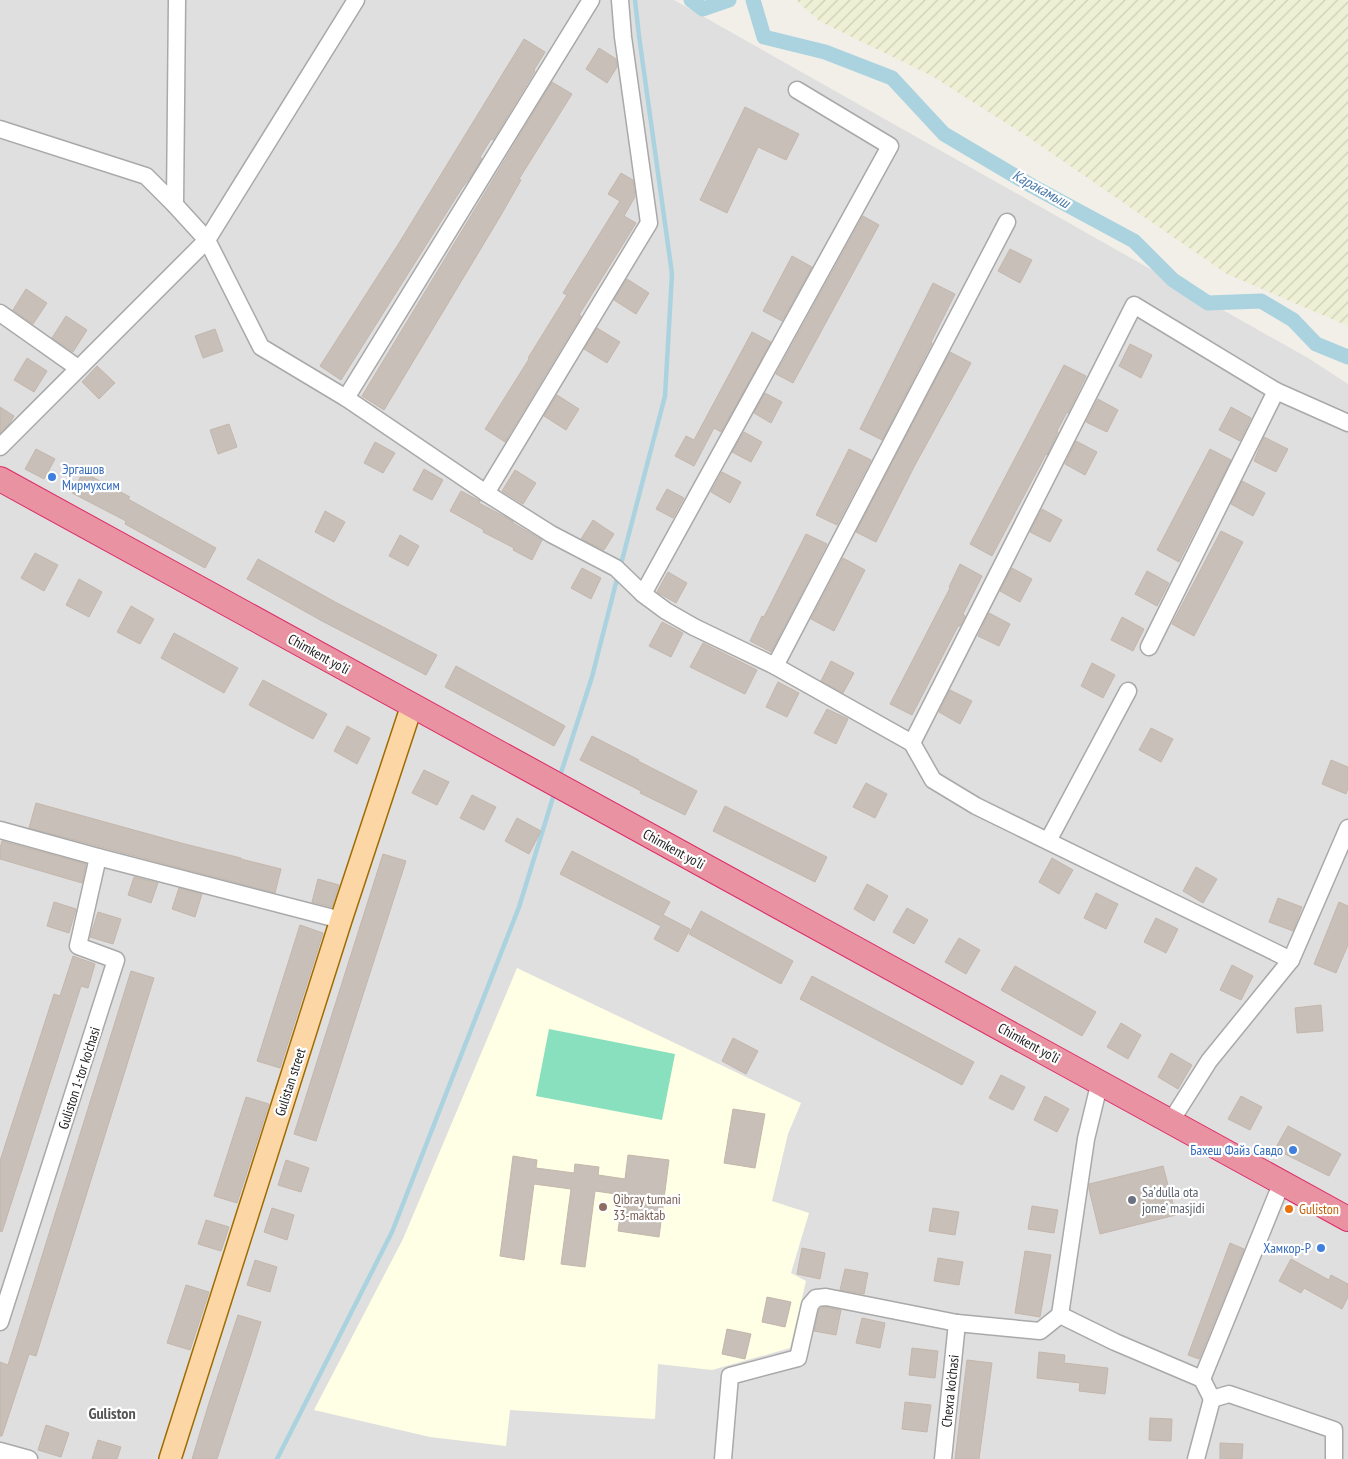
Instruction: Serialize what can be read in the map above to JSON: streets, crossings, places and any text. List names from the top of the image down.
{
  "streets": {
    "highway": ["Chimkent yo‘li"],
    "main road": ["Gulistan street"],
    "street": ["Guliston 1-tor ko'chasi", "Chexra ko'chasi"]
  },
  "crossings": [
    ["Chimkent yo‘li", "Gulistan street"]
  ],
  "districts": ["Guliston"],
  "water": ["Каракамыш"],
  "places": [
    "Эргашов Мирмухсим",
    "Бахеш Файз Савдо",
    "Sa’dulla ota jome’ masjidi",
    "Qibray tumani 33-maktab",
    "Guliston",
    "Хамкор-Р"
  ]
}
